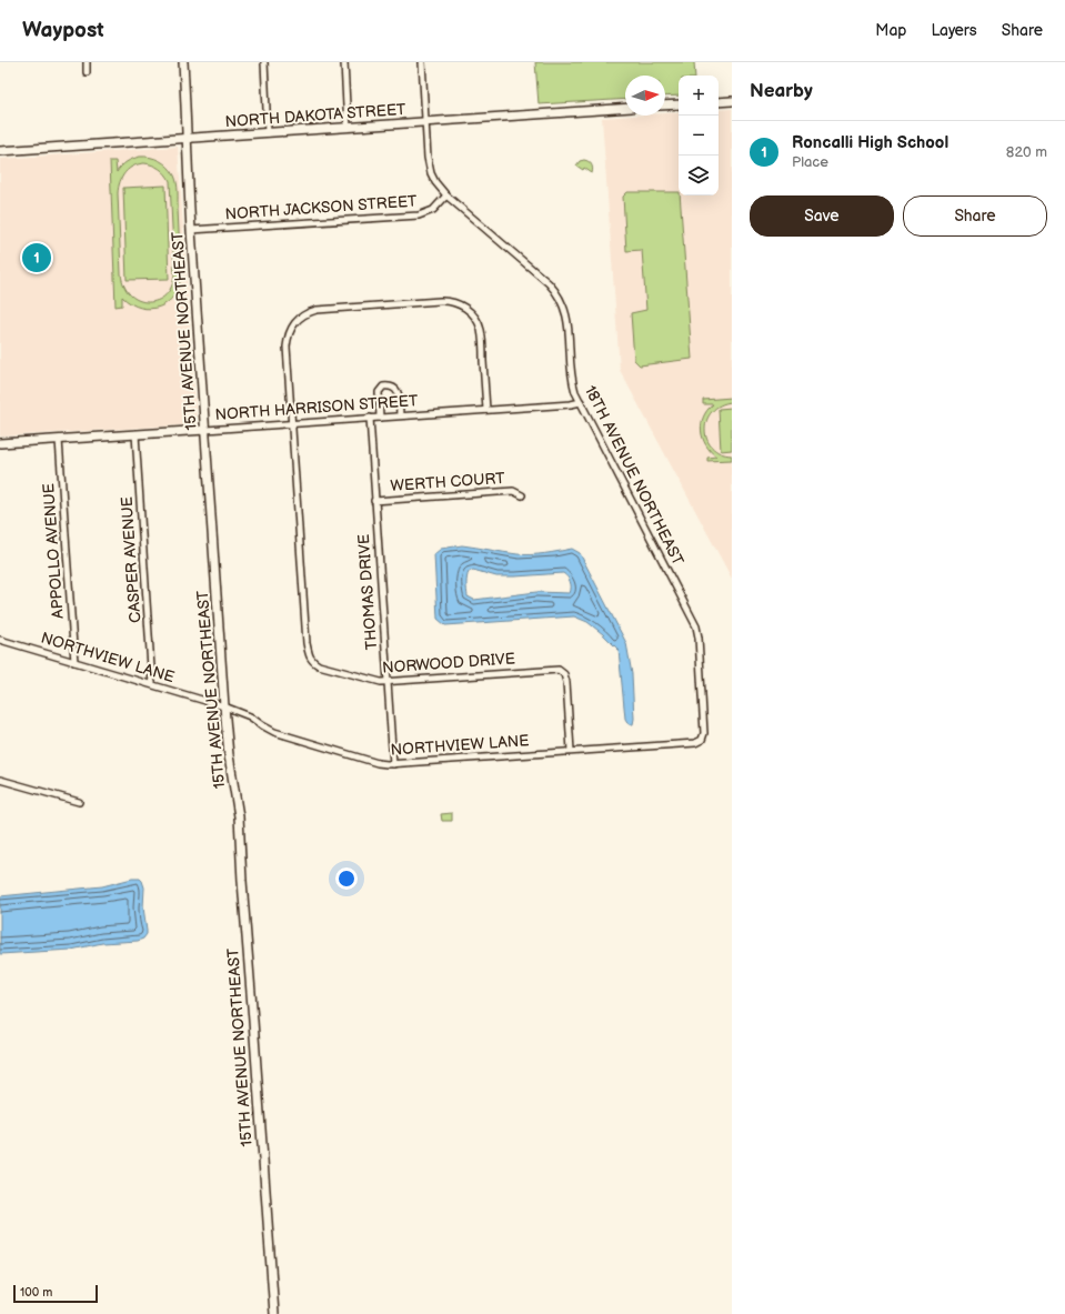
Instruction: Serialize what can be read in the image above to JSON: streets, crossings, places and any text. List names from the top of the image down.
{
  "streets": {
    "street": [
      "NORTH DAKOTA STREET",
      "NORTH JACKSON STREET",
      "15TH AVENUE NORTHEAST",
      "NORTH HARRISON STREET",
      "18TH AVENUE NORTHEAST",
      "WERTH COURT",
      "APPOLLO AVENUE",
      "CASPER AVENUE",
      "THOMAS DRIVE",
      "NORTHVIEW LANE",
      "NORWOOD DRIVE"
    ]
  },
  "crossings": [
    ["NORTH DAKOTA STREET", "15TH AVENUE NORTHEAST"],
    ["NORTH DAKOTA STREET", "18TH AVENUE NORTHEAST"],
    ["NORTH JACKSON STREET", "15TH AVENUE NORTHEAST"],
    ["NORTH JACKSON STREET", "18TH AVENUE NORTHEAST"],
    ["15TH AVENUE NORTHEAST", "NORTH HARRISON STREET"],
    ["15TH AVENUE NORTHEAST", "NORTHVIEW LANE"],
    ["NORTH HARRISON STREET", "18TH AVENUE NORTHEAST"],
    ["NORTH HARRISON STREET", "APPOLLO AVENUE"],
    ["NORTH HARRISON STREET", "CASPER AVENUE"],
    ["NORTH HARRISON STREET", "THOMAS DRIVE"],
    ["NORTH HARRISON STREET", "NORWOOD DRIVE"],
    ["18TH AVENUE NORTHEAST", "NORTHVIEW LANE"],
    ["WERTH COURT", "THOMAS DRIVE"],
    ["APPOLLO AVENUE", "NORTHVIEW LANE"],
    ["CASPER AVENUE", "NORTHVIEW LANE"],
    ["THOMAS DRIVE", "NORTHVIEW LANE"],
    ["THOMAS DRIVE", "NORWOOD DRIVE"],
    ["NORTHVIEW LANE", "NORWOOD DRIVE"]
  ],
  "scale_bar": "100 m",
  "north": "right",
  "page": {
    "header": "Waypost",
    "nav": ["Map", "Layers", "Share"],
    "heading": "Nearby",
    "map_buttons": ["+", "−"],
    "list": [
      {
        "mark": "1",
        "name": "Roncalli High School",
        "note": "Place",
        "value": "820 m"
      }
    ],
    "buttons": ["Save", "Share"],
    "pins": "1",
    "scale": "100 m"
  }
}
